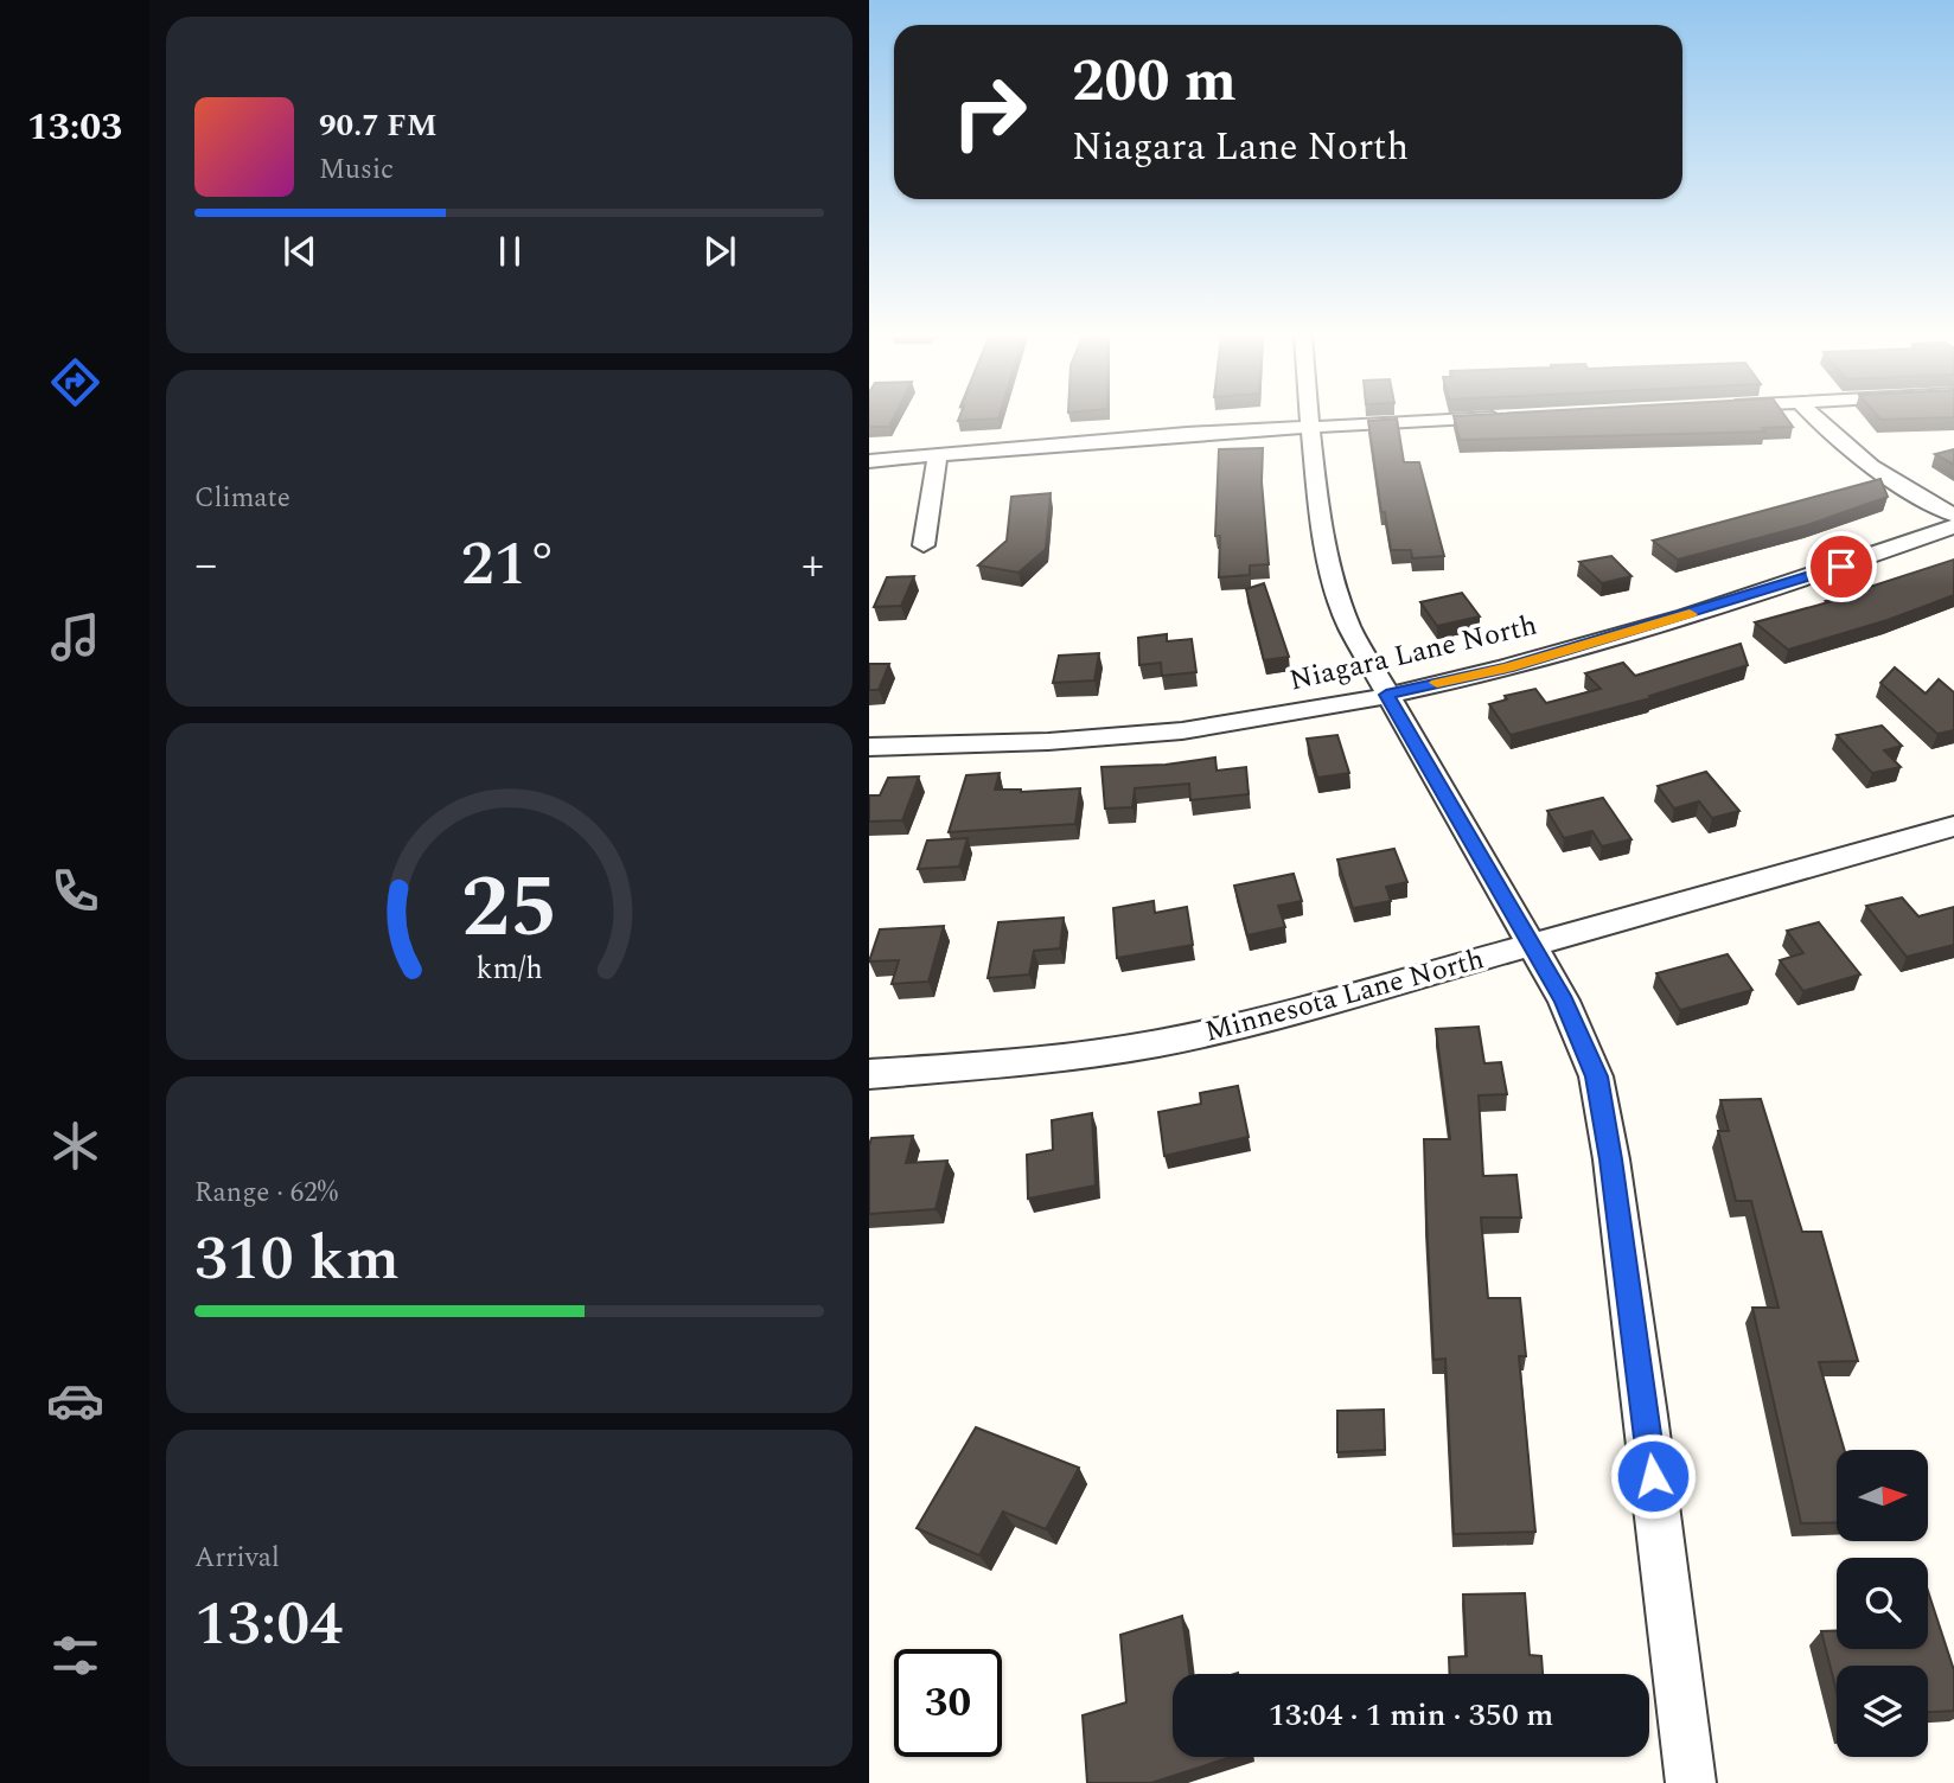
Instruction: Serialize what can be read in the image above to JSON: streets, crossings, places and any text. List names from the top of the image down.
{
  "streets": {
    "street": ["Niagara Lane North", "Minnesota Lane North"]
  },
  "north": "right",
  "page": {
    "tabs": "13:03",
    "turn": ["200 m", "Niagara Lane North"],
    "song": ["90.7 FM", "Music"],
    "tile": [
      "Climate",
      ["Range · 62%", "310 km"],
      ["Arrival", "13:04"]
    ],
    "heat": ["−", "21°", "+"],
    "limit": "30",
    "trip": "13:04 · 1 min · 350 m",
    "gauge": ["25", "km/h"]
  }
}
